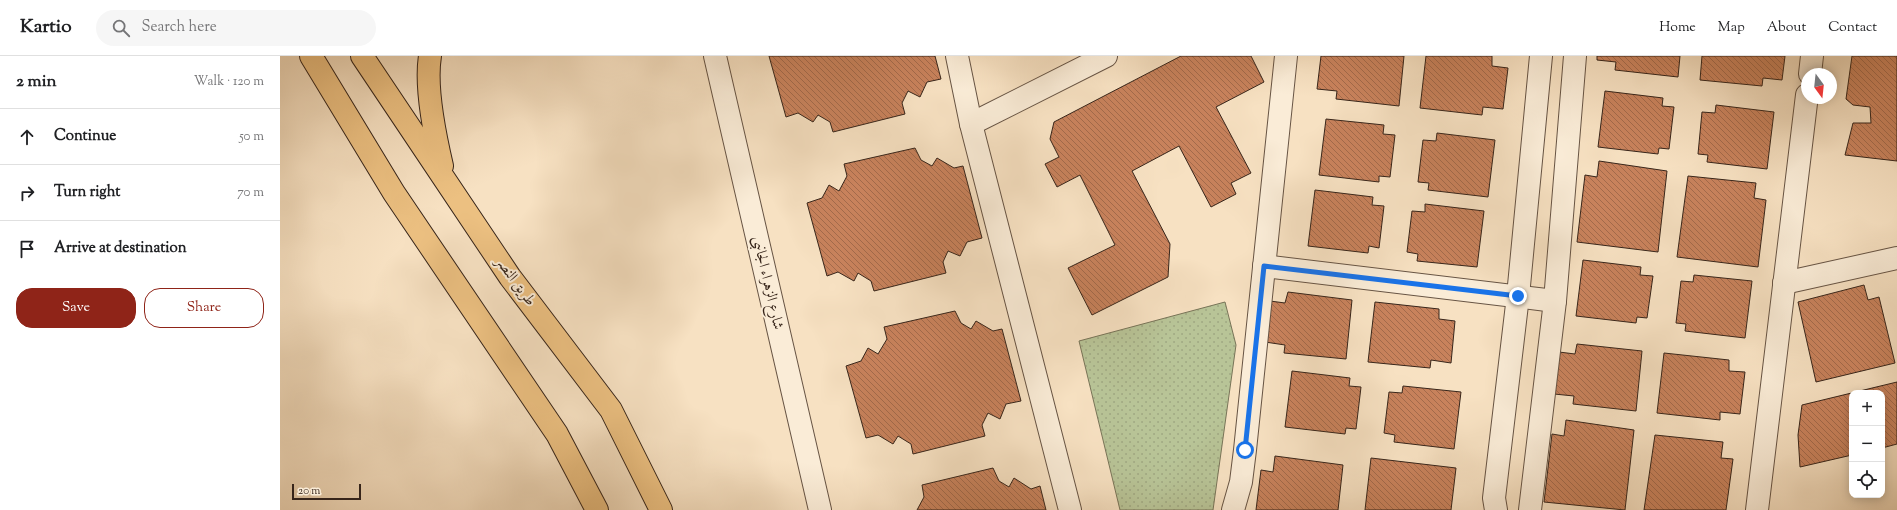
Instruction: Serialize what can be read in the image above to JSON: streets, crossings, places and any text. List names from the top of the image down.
{
  "streets": {
    "highway": ["طريق النصر"],
    "street": ["شارع الزهراء الجانبى"]
  },
  "scale_bar": "20 m",
  "north": "bottom",
  "page": {
    "header": "Kartio",
    "search": "Search here",
    "nav": [
      "Home",
      "Map",
      "About",
      "Contact"
    ],
    "heading": ["2 min", "Walk · 120 m"],
    "list": [
      ["Continue", "50 m"],
      ["Turn right", "70 m"],
      "Arrive at destination"
    ],
    "buttons": ["Save", "Share"],
    "map_buttons": ["+", "−"],
    "scale": "20 m"
  }
}
